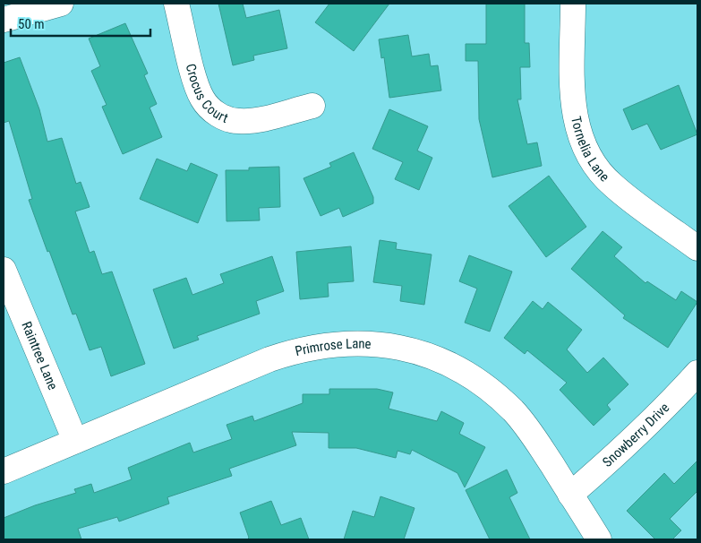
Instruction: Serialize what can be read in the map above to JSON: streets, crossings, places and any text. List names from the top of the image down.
{
  "streets": {
    "street": [
      "Crocus Court",
      "Tornelia Lane",
      "Primrose Lane",
      "Raintree Lane",
      "Snowberry Drive"
    ]
  },
  "crossings": [
    ["Primrose Lane", "Raintree Lane"],
    ["Primrose Lane", "Snowberry Drive"]
  ],
  "scale_bar": "50 m"
}
